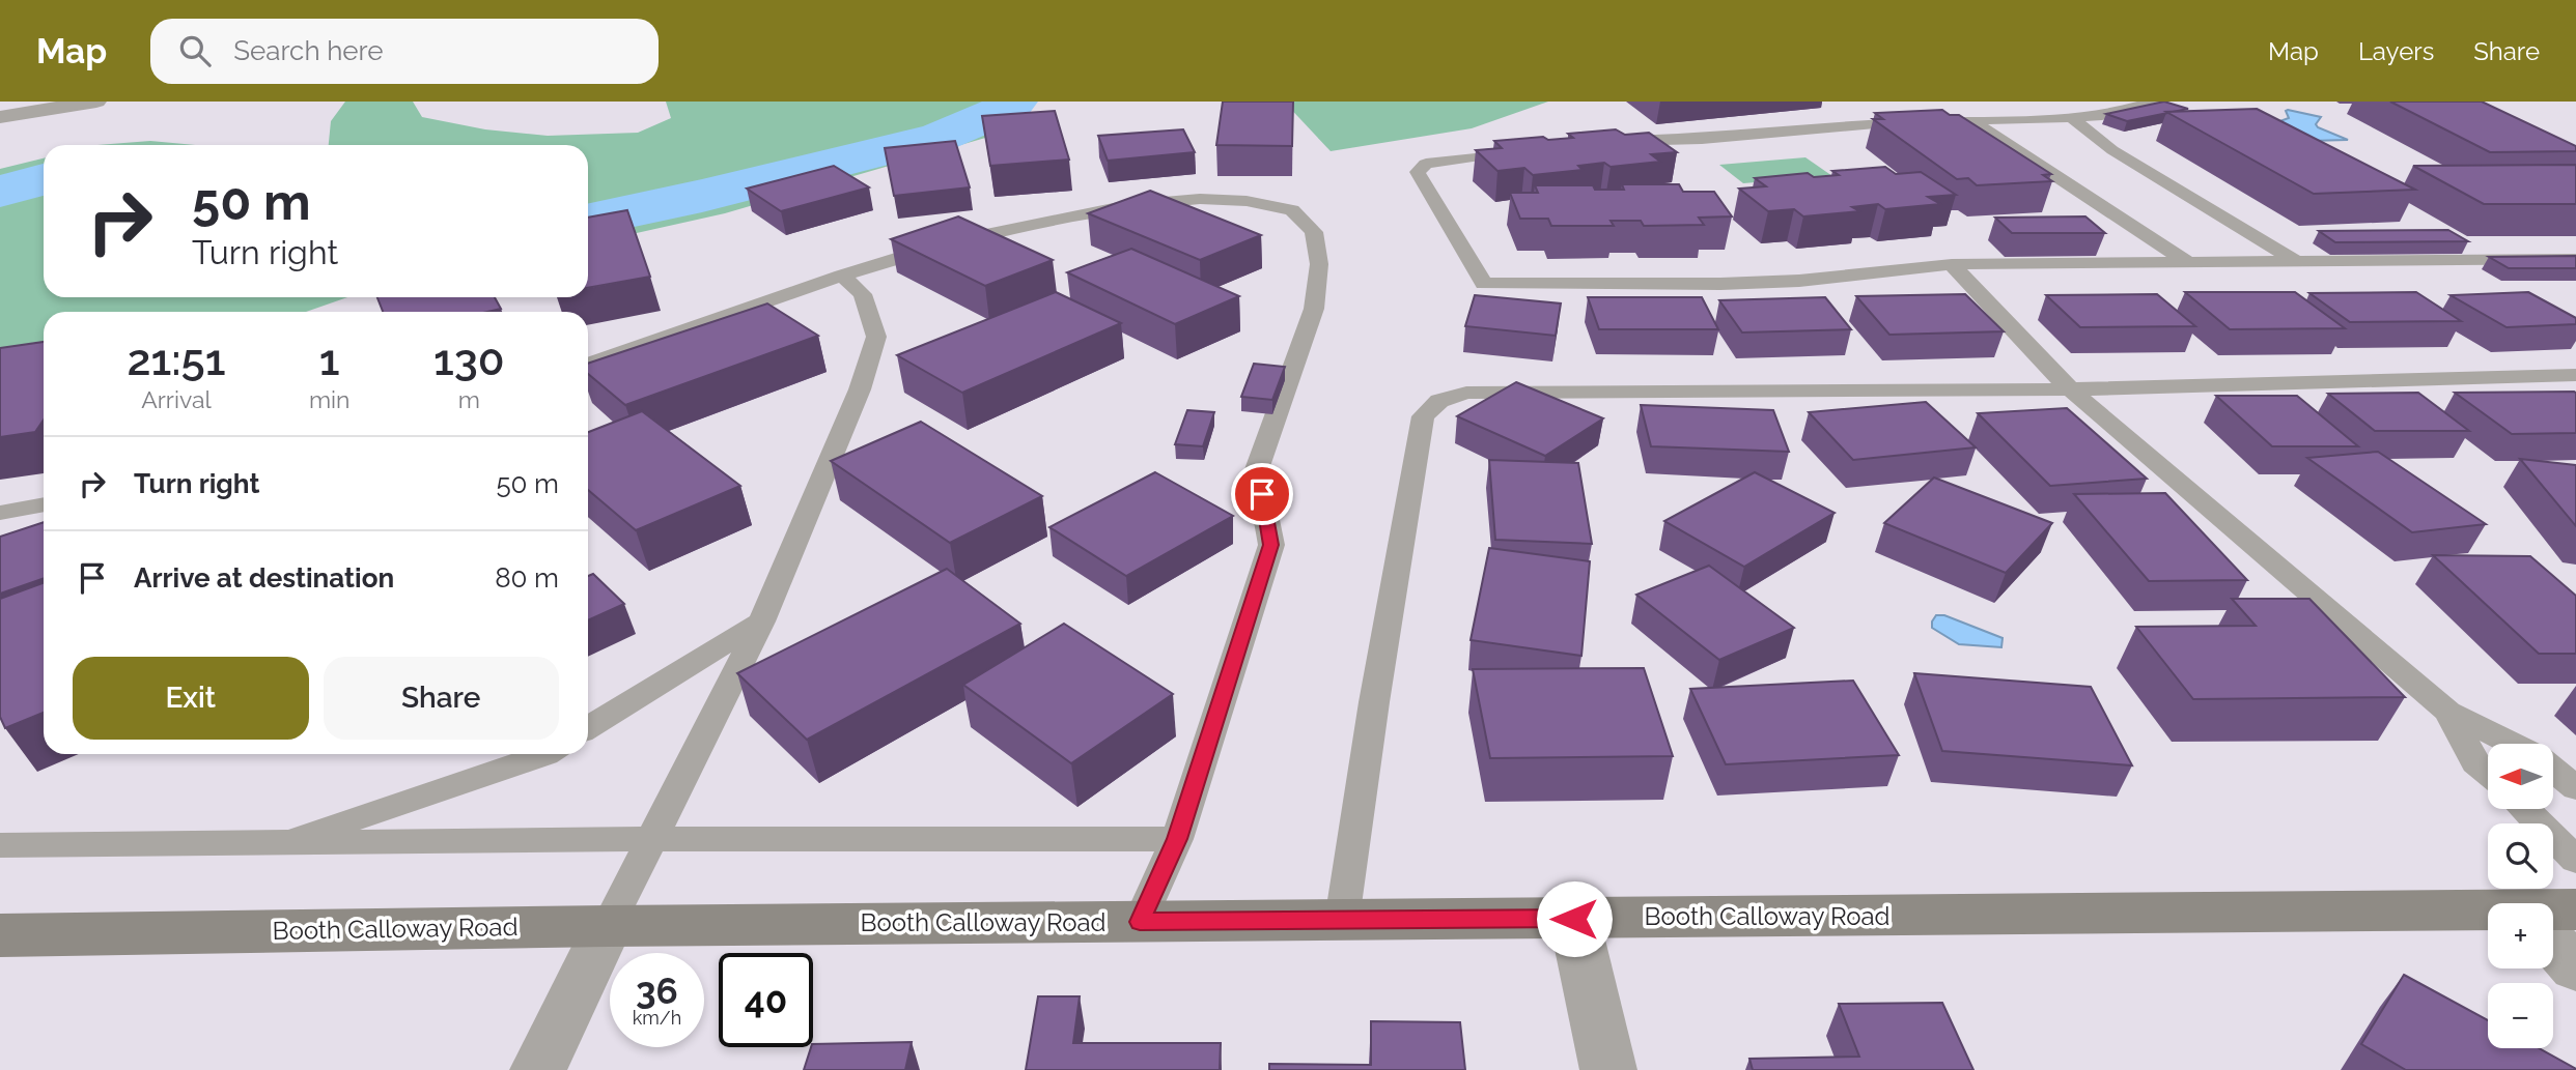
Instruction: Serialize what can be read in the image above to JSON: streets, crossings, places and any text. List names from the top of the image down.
{
  "streets": {
    "street": ["Booth Calloway Road"]
  },
  "north": "left",
  "page": {
    "header": "Map",
    "search": "Search here",
    "nav": ["Map", "Layers", "Share"],
    "turn": ["50 m", "Turn right"],
    "eta": [
      "21:51",
      "Arrival",
      "1",
      "min",
      "130",
      "m"
    ],
    "list": [
      {
        "name": "Turn right",
        "value": "50 m"
      },
      {
        "name": "Arrive at destination",
        "value": "80 m"
      }
    ],
    "buttons": ["Exit", "Share"],
    "map_buttons": ["+", "−"],
    "speed": "36 km/h",
    "limit": "40"
  }
}
